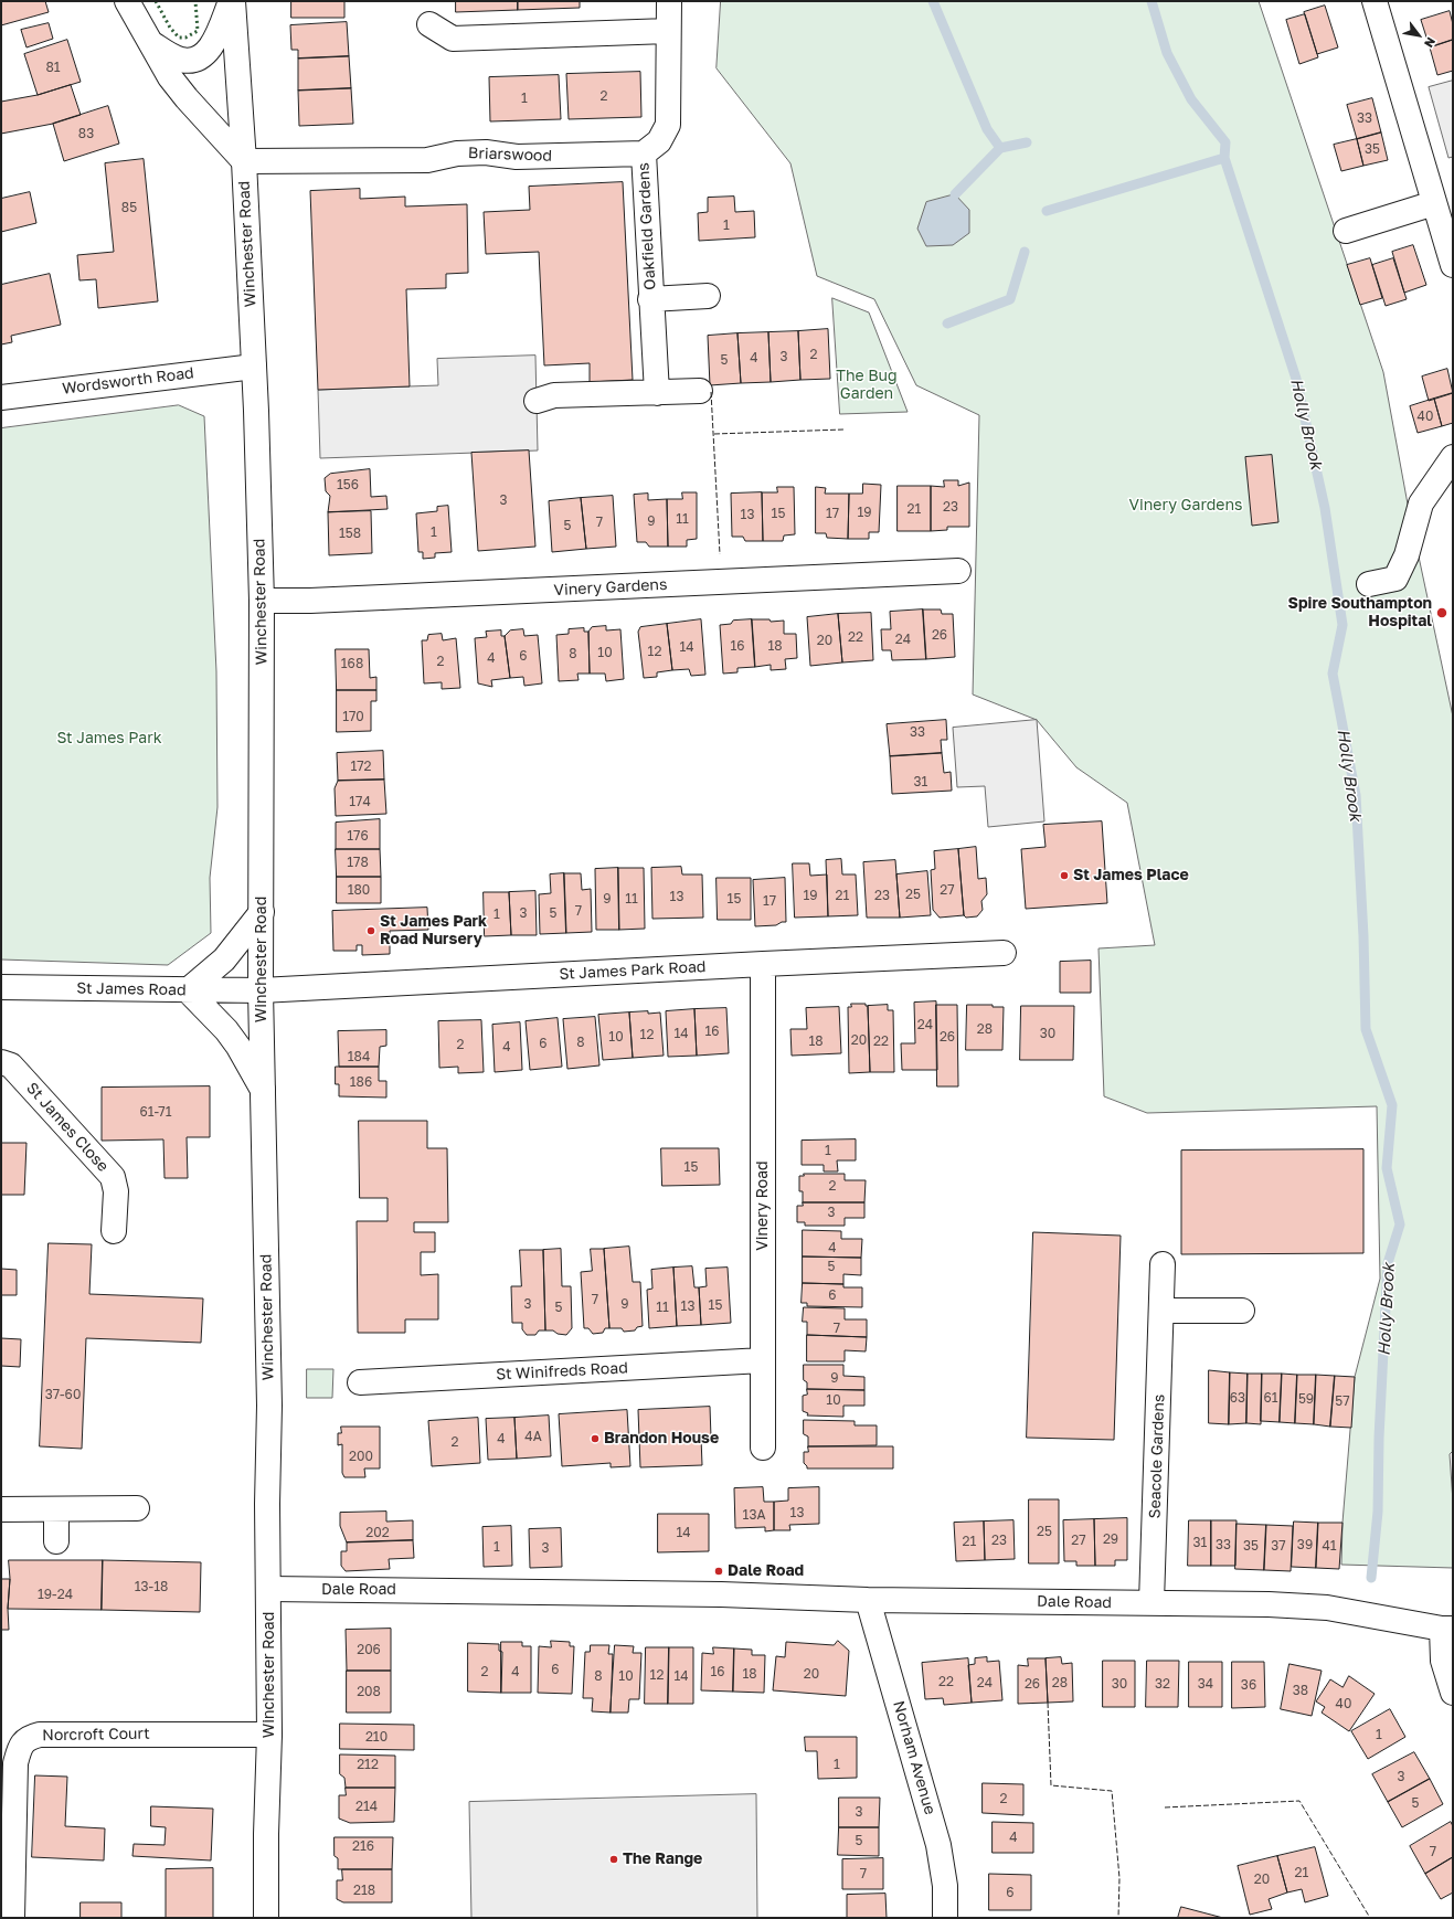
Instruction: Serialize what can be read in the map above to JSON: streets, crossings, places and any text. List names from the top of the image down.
{
  "streets": {
    "street": [
      "Briarswood",
      "Oakfield Gardens",
      "Winchester Road",
      "Wordsworth Road",
      "Vinery Gardens",
      "St James Park Road",
      "St James Road",
      "St James Close",
      "Vinery Road",
      "St Winifreds Road",
      "Seacole Gardens",
      "Dale Road",
      "Norcroft Court",
      "Norham Avenue"
    ]
  },
  "crossings": [
    ["Briarswood", "Oakfield Gardens"],
    ["Briarswood", "Winchester Road"],
    ["Winchester Road", "Wordsworth Road"],
    ["Winchester Road", "Vinery Gardens"],
    ["Winchester Road", "St James Park Road"],
    ["Winchester Road", "St James Road"],
    ["Winchester Road", "Dale Road"],
    ["Winchester Road", "Norcroft Court"],
    ["St James Park Road", "St James Road"],
    ["St James Park Road", "Vinery Road"],
    ["Vinery Road", "St Winifreds Road"],
    ["Seacole Gardens", "Dale Road"],
    ["Dale Road", "Norham Avenue"]
  ],
  "water": ["Holly Brook"],
  "parks": ["The Bug Garden", "Vinery Gardens", "St James Park"],
  "places": [
    "Spire Southampton Hospital",
    "St James Place",
    "St James Park Road Nursery",
    "Brandon House",
    "Dale Road",
    "The Range"
  ],
  "house_numbers": [
    "81",
    "2",
    "1",
    "33",
    "83",
    "35",
    "85",
    "1",
    "2",
    "3",
    "4",
    "5",
    "40",
    "156",
    "3",
    "23",
    "21",
    "19",
    "15",
    "17",
    "13",
    "11",
    "9",
    "7",
    "5",
    "1",
    "158",
    "26",
    "22",
    "24",
    "20",
    "16",
    "18",
    "14",
    "12",
    "10",
    "8",
    "6",
    "4",
    "2",
    "168",
    "170",
    "33",
    "172",
    "31",
    "174",
    "176",
    "178",
    "180",
    "27",
    "25",
    "19",
    "21",
    "23",
    "13",
    "9",
    "11",
    "15",
    "17",
    "7",
    "3",
    "5",
    "1",
    "24",
    "28",
    "16",
    "14",
    "30",
    "12",
    "10",
    "26",
    "20",
    "18",
    "22",
    "8",
    "6",
    "2",
    "4",
    "184",
    "186",
    "61-71",
    "1",
    "15",
    "2",
    "3",
    "4",
    "5",
    "6",
    "7",
    "3",
    "9",
    "15",
    "13",
    "5",
    "11",
    "7",
    "9",
    "37-60",
    "63",
    "61",
    "59",
    "10",
    "57",
    "4A",
    "4",
    "2",
    "200",
    "13",
    "13A",
    "25",
    "202",
    "14",
    "29",
    "23",
    "27",
    "21",
    "31",
    "33",
    "39",
    "35",
    "37",
    "41",
    "1",
    "3",
    "13-18",
    "19-24",
    "206",
    "6",
    "2",
    "4",
    "16",
    "18",
    "20",
    "12",
    "8",
    "10",
    "14",
    "22",
    "24",
    "28",
    "26",
    "30",
    "32",
    "34",
    "36",
    "38",
    "208",
    "40",
    "1",
    "210",
    "212",
    "1",
    "3",
    "2",
    "5",
    "214",
    "3",
    "4",
    "5",
    "216",
    "7",
    "21",
    "7",
    "20",
    "218",
    "6"
  ],
  "north": "bottom right"
}
